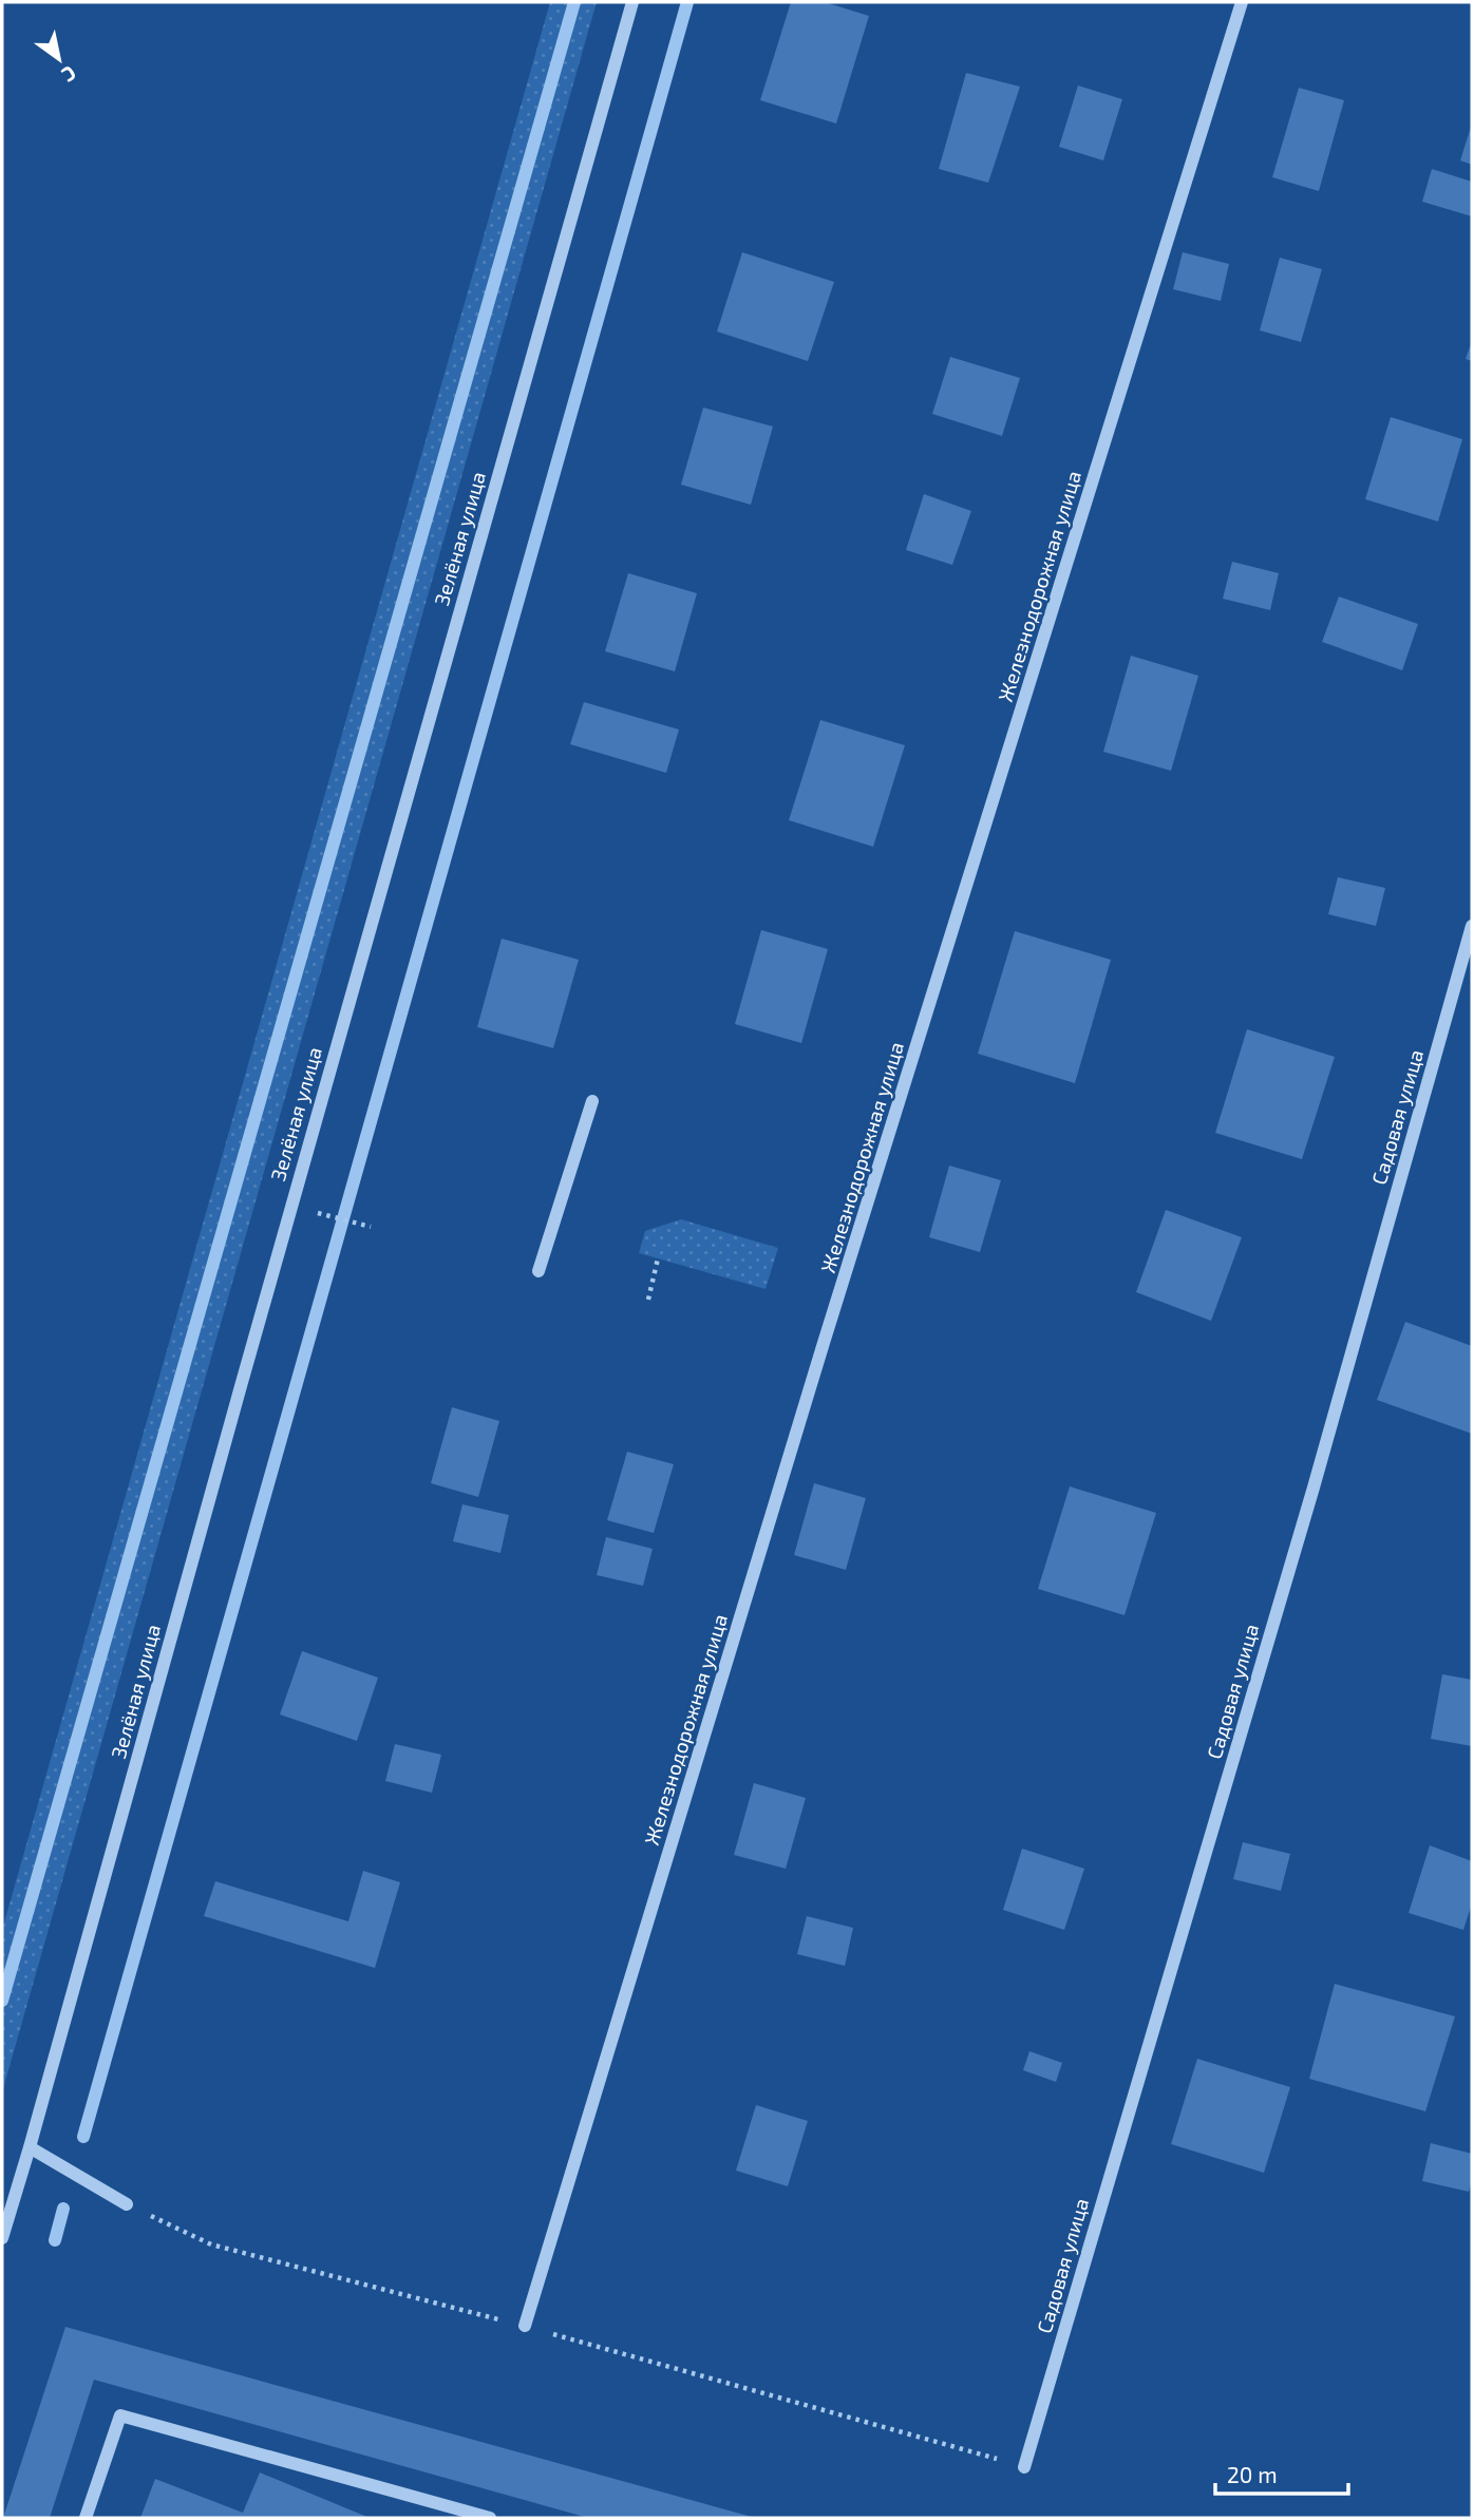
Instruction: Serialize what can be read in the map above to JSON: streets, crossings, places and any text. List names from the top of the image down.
{
  "streets": {
    "street": ["Зелёная улица", "Железнодорожная улица", "Садовая улица"]
  },
  "scale_bar": "20 m",
  "north": "bottom right"
}
